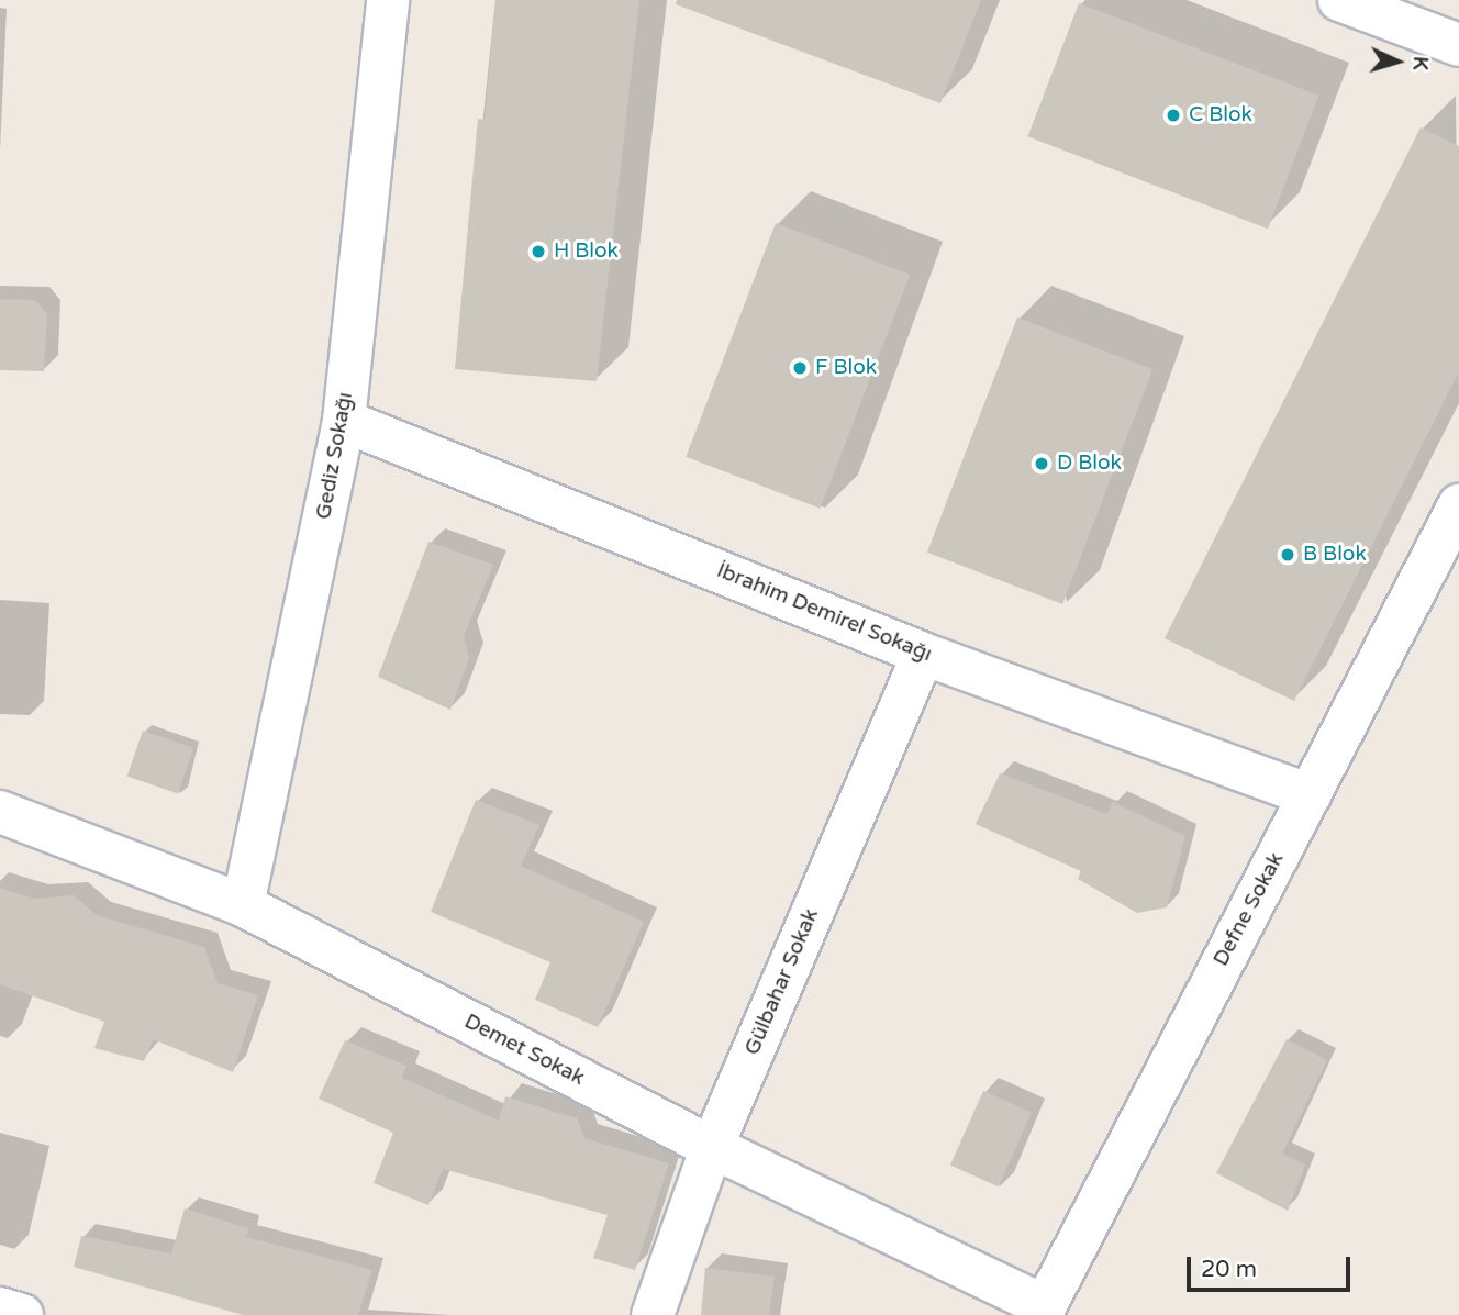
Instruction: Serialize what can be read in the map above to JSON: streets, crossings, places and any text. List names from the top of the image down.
{
  "streets": {
    "street": [
      "Gediz Sokağı",
      "İbrahim Demirel Sokağı",
      "Defne Sokak",
      "Gülbahar Sokak",
      "Demet Sokak"
    ]
  },
  "crossings": [
    ["Gediz Sokağı", "İbrahim Demirel Sokağı"],
    ["Gediz Sokağı", "Demet Sokak"],
    ["İbrahim Demirel Sokağı", "Defne Sokak"],
    ["İbrahim Demirel Sokağı", "Gülbahar Sokak"],
    ["Defne Sokak", "Demet Sokak"],
    ["Gülbahar Sokak", "Demet Sokak"]
  ],
  "places": [
    "C Blok",
    "H Blok",
    "F Blok",
    "D Blok",
    "B Blok"
  ],
  "scale_bar": "20 m",
  "north": "right"
}
